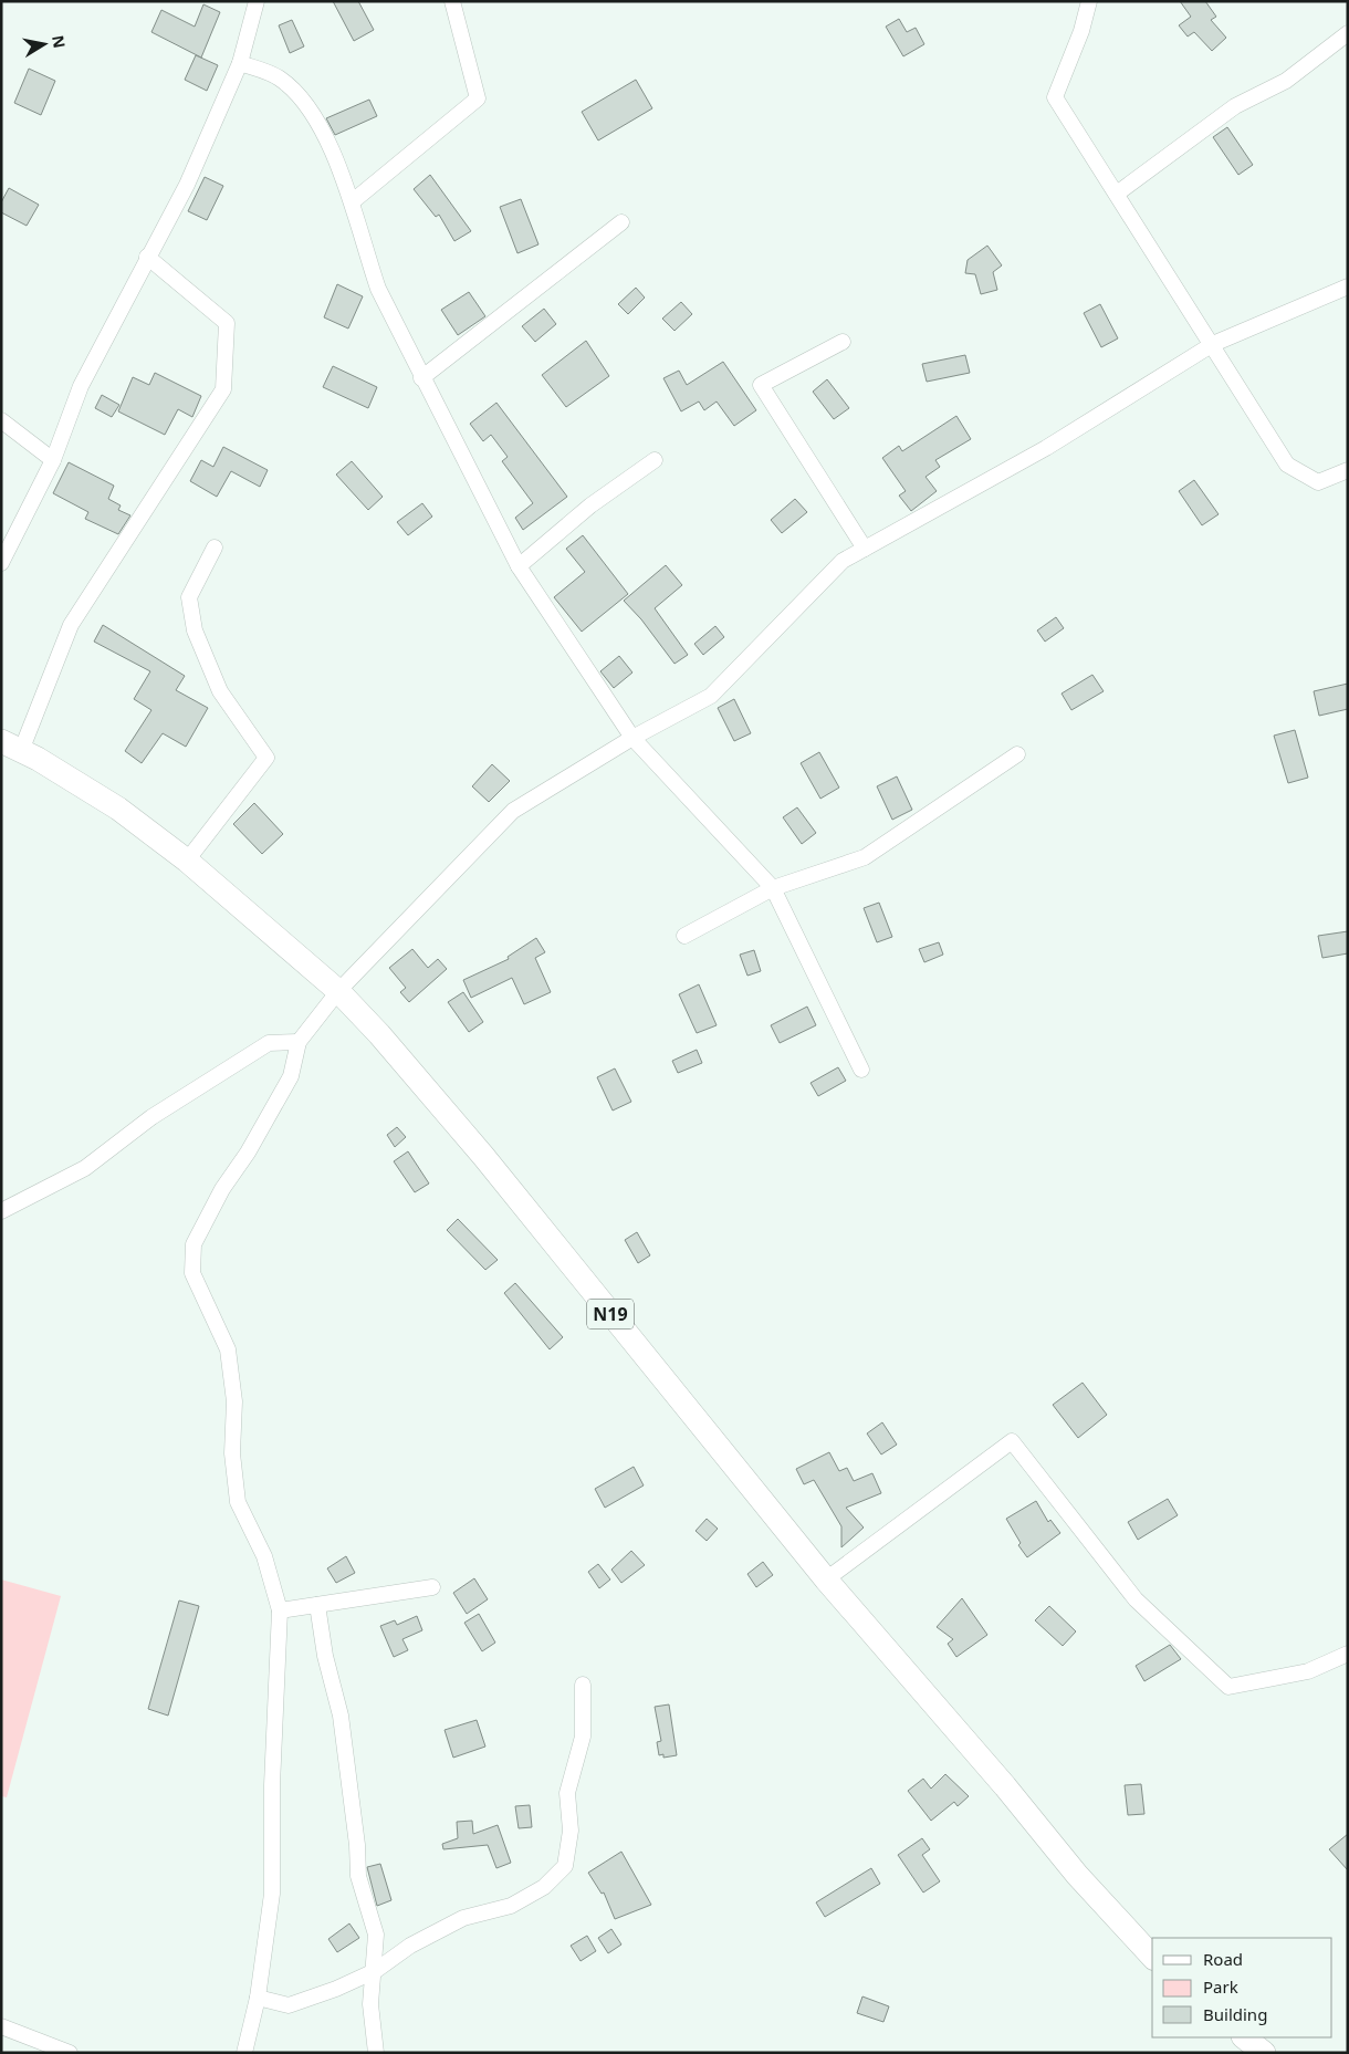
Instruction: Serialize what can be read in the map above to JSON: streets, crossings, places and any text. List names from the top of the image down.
{
  "streets": {
    "main road": ["N19"]
  },
  "legend": ["Road", "Park", "Building"],
  "north": "right"
}
